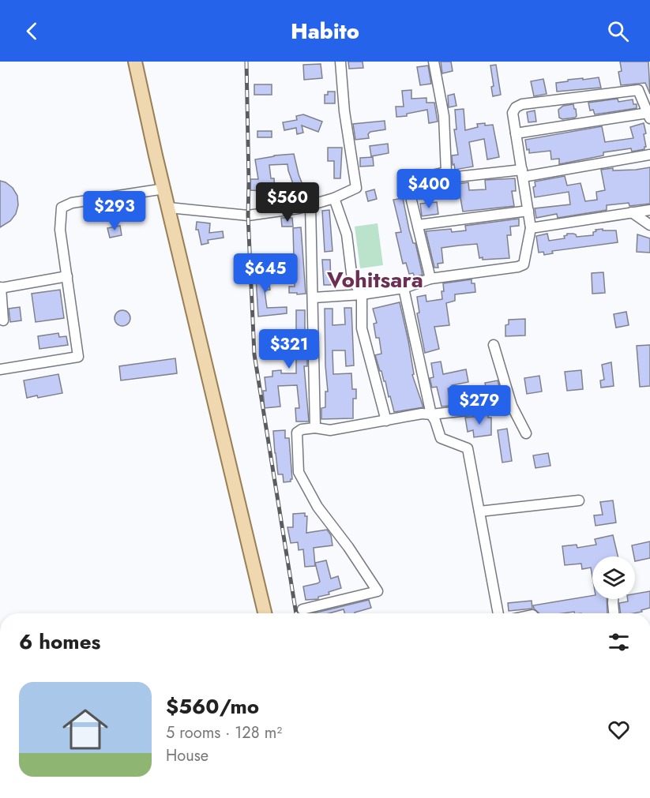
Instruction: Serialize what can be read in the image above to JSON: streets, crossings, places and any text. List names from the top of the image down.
{
  "districts": ["Vohitsara"],
  "page": {
    "header": "Habito",
    "price": [
      "$400",
      "$560",
      "$293",
      "$645",
      "$321",
      "$279"
    ],
    "heading": "6 homes",
    "list": [
      {
        "name": "$560/mo",
        "note": "5 rooms · 128 m² · House"
      }
    ]
  }
}
